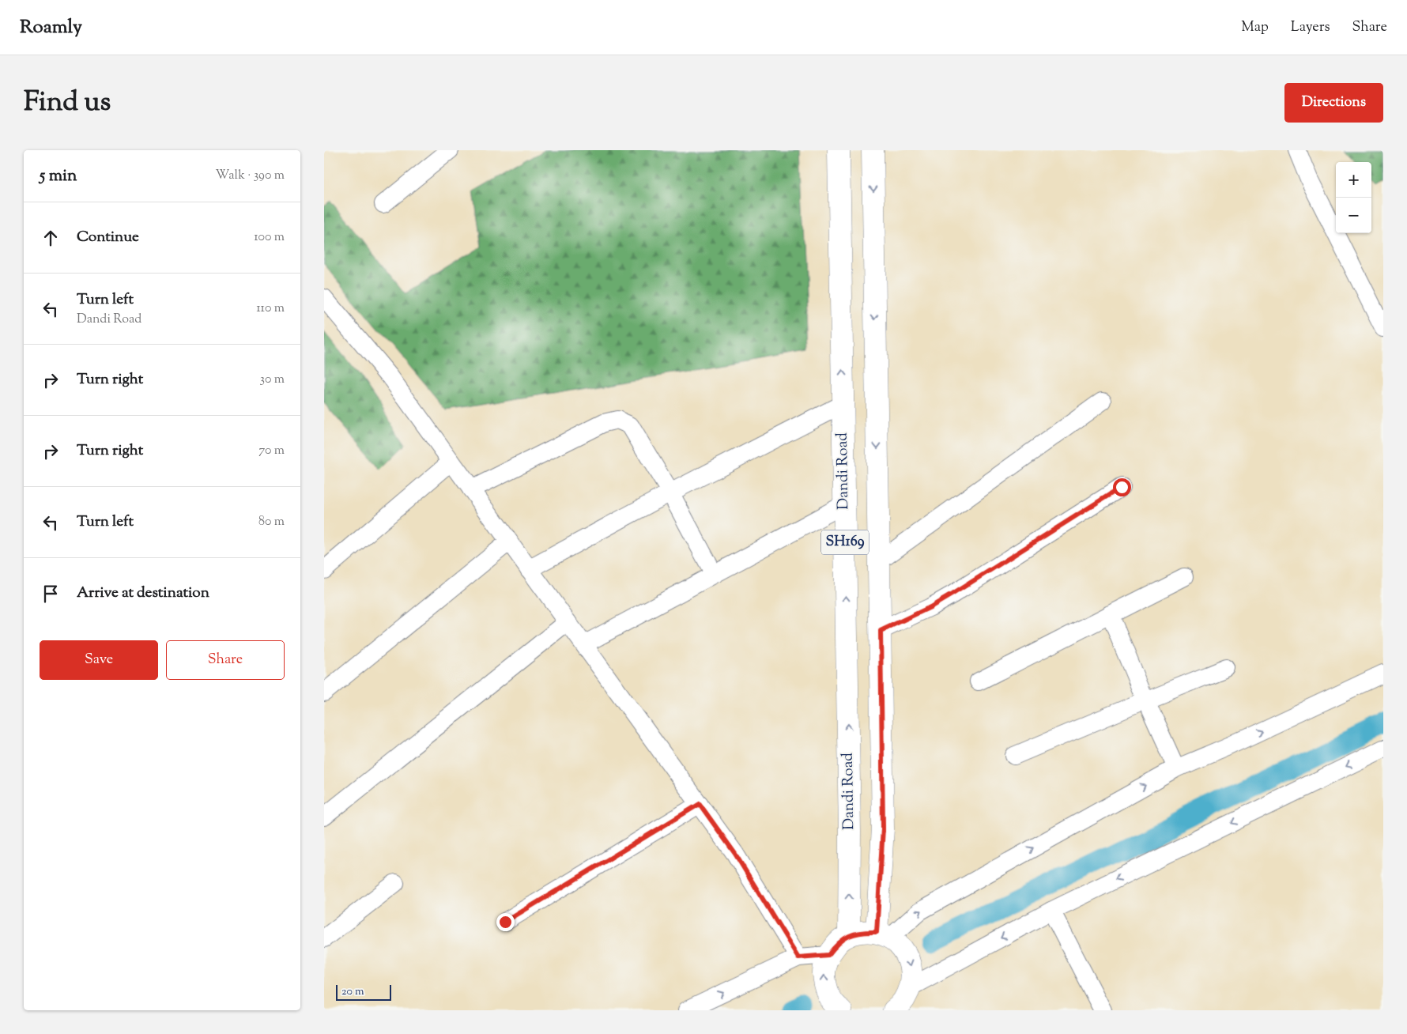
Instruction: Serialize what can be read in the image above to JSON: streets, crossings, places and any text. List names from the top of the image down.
{
  "streets": {
    "main road": ["Dandi Road", "SH169"]
  },
  "scale_bar": "20 m",
  "page": {
    "header": "Roamly",
    "nav": ["Map", "Layers", "Share"],
    "title": "Find us",
    "buttons": [
      "Directions",
      ["Save", "Share"]
    ],
    "heading": ["5 min", "Walk · 390 m"],
    "map_buttons": ["+", "−"],
    "list": [
      ["Continue", "100 m"],
      ["Turn left", "Dandi Road", "110 m"],
      ["Turn right", "30 m"],
      ["Turn right", "70 m"],
      ["Turn left", "80 m"],
      "Arrive at destination"
    ],
    "scale": "20 m"
  }
}
